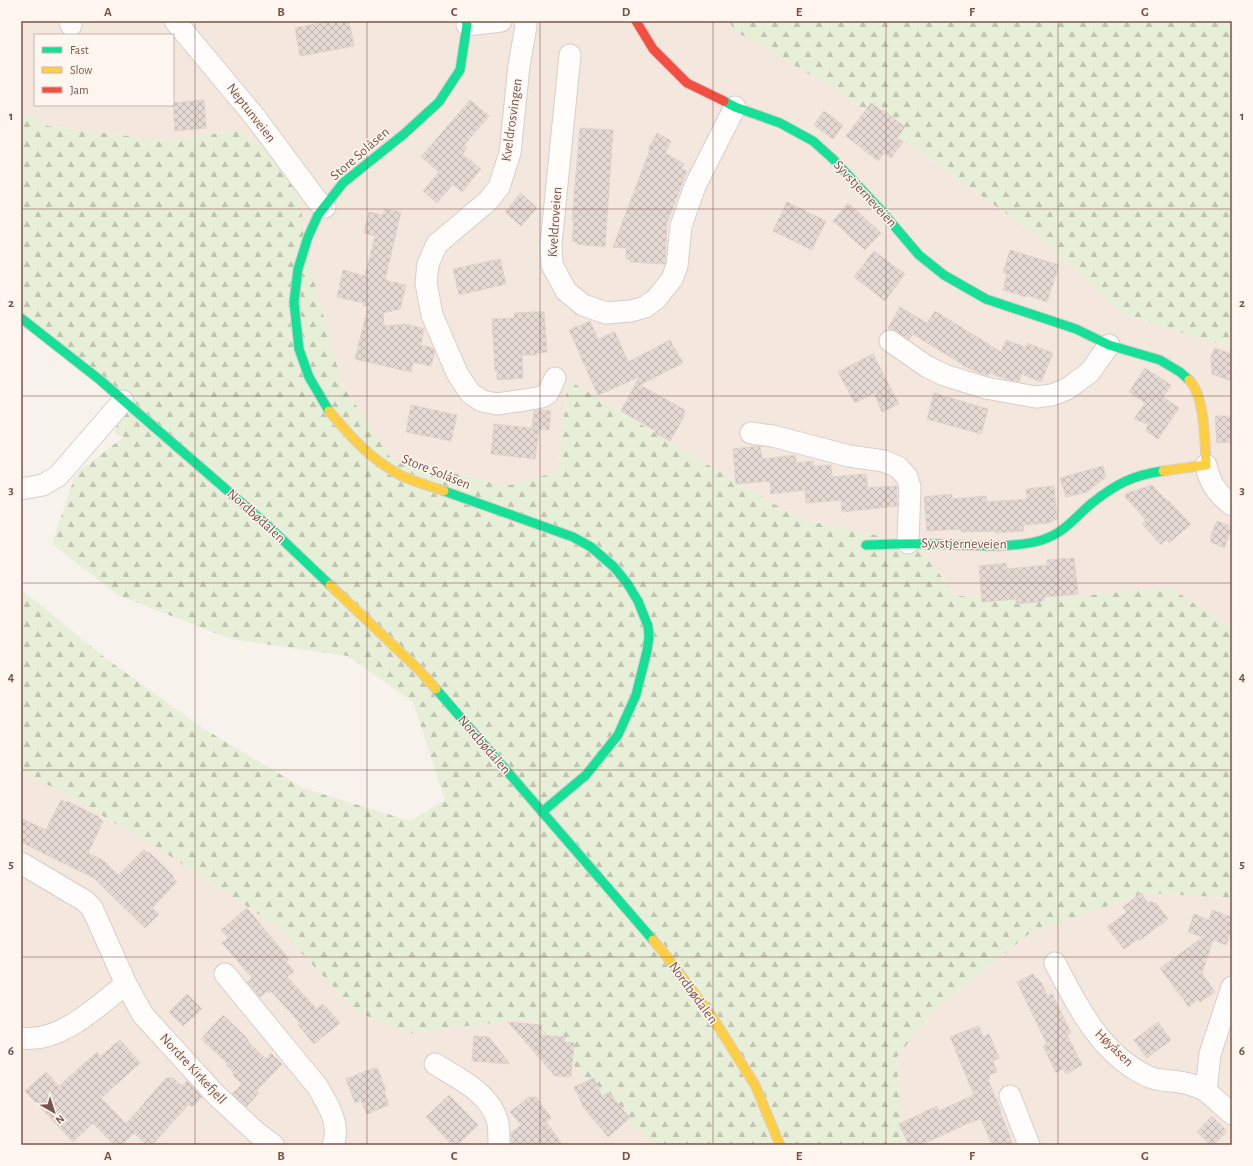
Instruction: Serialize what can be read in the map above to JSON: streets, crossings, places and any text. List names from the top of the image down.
{
  "streets": {
    "street": [
      "Neptunveien",
      "Kveldrosvingen",
      "Store Solåsen",
      "Syvstjerneveien",
      "Kveldroveien",
      "Nordbødalen",
      "Høyåsen",
      "Nordre Kirkefjell"
    ]
  },
  "crossings": [
    ["Neptunveien", "Store Solåsen"],
    ["Store Solåsen", "Nordbødalen"],
    ["Syvstjerneveien", "Kveldroveien"]
  ],
  "legend": ["Fast", "Slow", "Jam"],
  "north": "bottom right",
  "grid": {
    "columns": [
      "A",
      "B",
      "C",
      "D",
      "E",
      "F",
      "G"
    ],
    "rows": [
      "1",
      "2",
      "3",
      "4",
      "5",
      "6"
    ]
  }
}
